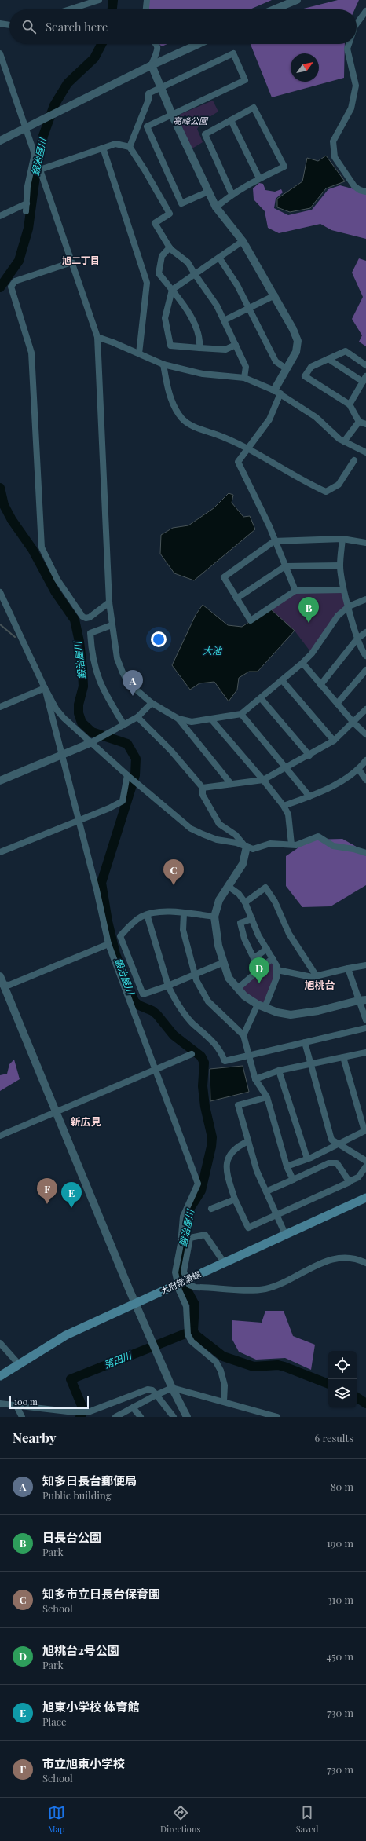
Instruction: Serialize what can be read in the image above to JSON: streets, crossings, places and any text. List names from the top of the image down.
{
  "streets": {
    "main road": ["大府常滑線"]
  },
  "districts": ["旭二丁目", "旭桃台", "新広見"],
  "water": ["鍛治屋川", "大池", "落田川"],
  "parks": ["高峰公園"],
  "scale_bar": "100 m",
  "north": "top right",
  "page": {
    "search": "Search here",
    "pins": [
      "B",
      "A",
      "C",
      "D",
      "F",
      "E"
    ],
    "scale": "100 m",
    "heading": ["Nearby", "6 results"],
    "list": [
      {
        "mark": "A",
        "name": "知多日長台郵便局",
        "note": "Public building",
        "value": "80 m"
      },
      {
        "mark": "B",
        "name": "日長台公園",
        "note": "Park",
        "value": "190 m"
      },
      {
        "mark": "C",
        "name": "知多市立日長台保育園",
        "note": "School",
        "value": "310 m"
      },
      {
        "mark": "D",
        "name": "旭桃台2号公園",
        "note": "Park",
        "value": "450 m"
      },
      {
        "mark": "E",
        "name": "旭東小学校 体育館",
        "note": "Place",
        "value": "730 m"
      },
      {
        "mark": "F",
        "name": "市立旭東小学校",
        "note": "School",
        "value": "730 m"
      }
    ],
    "nav": ["Map", "Directions", "Saved"]
  }
}
